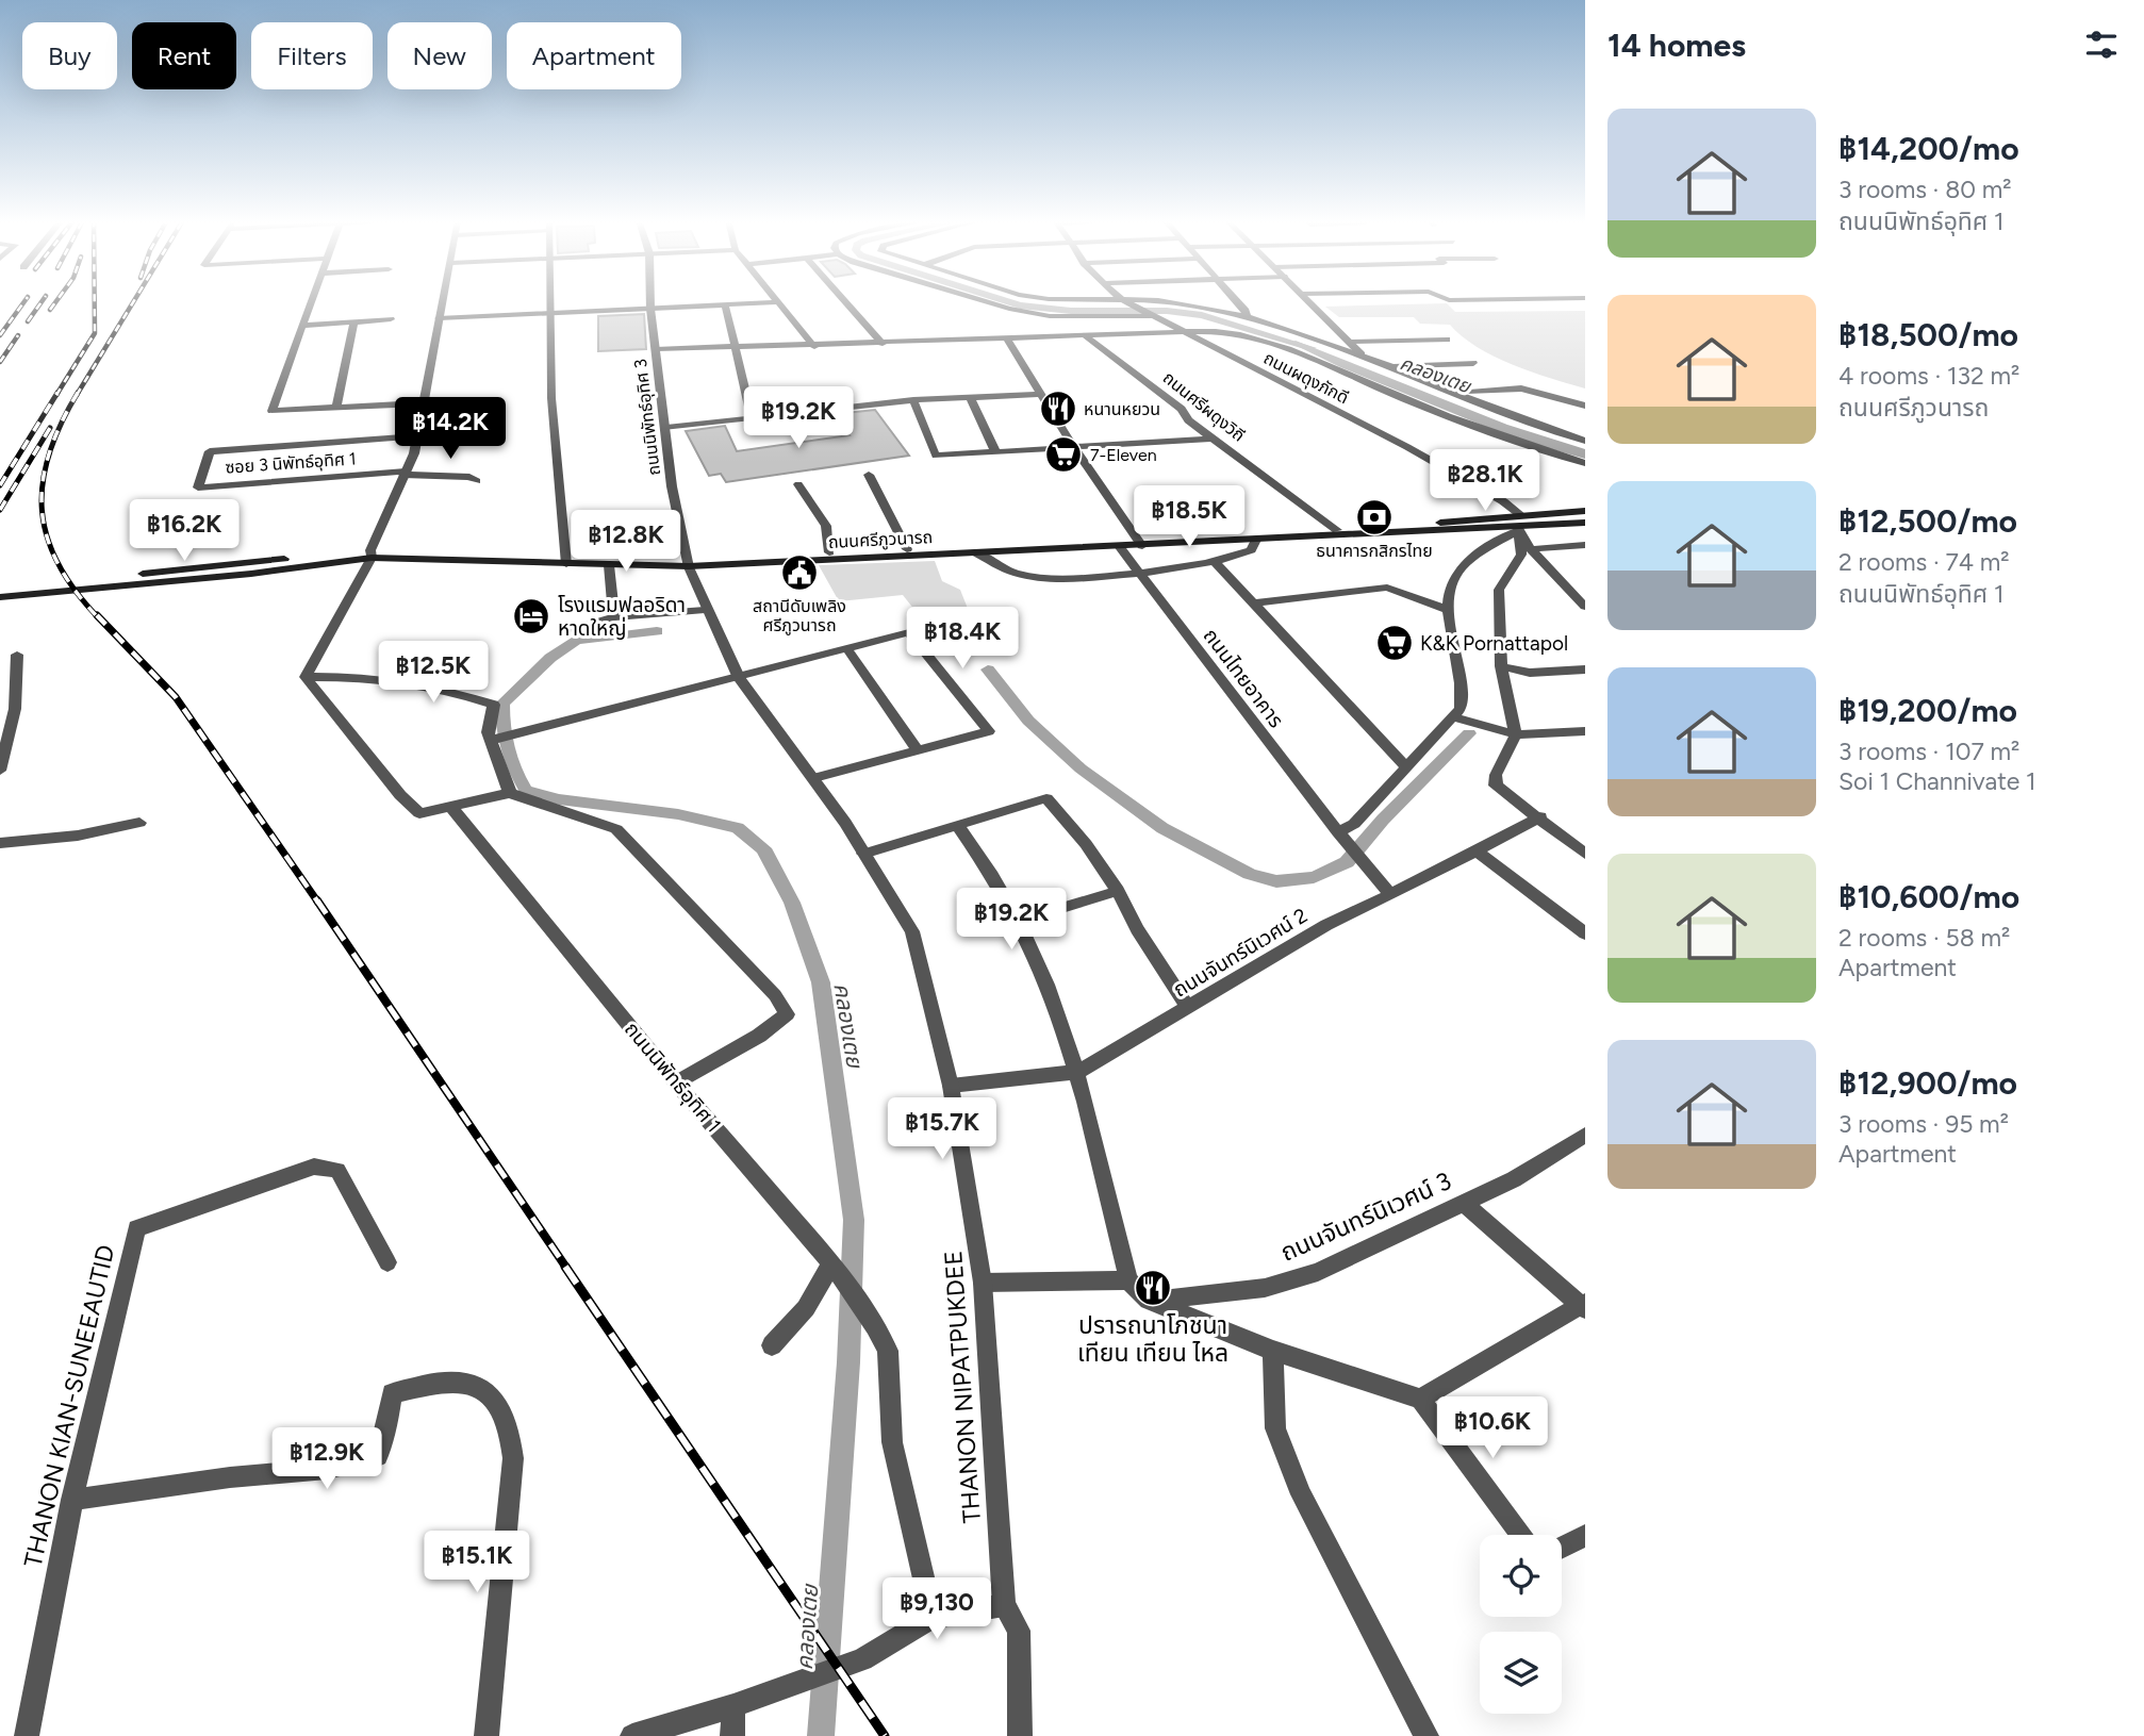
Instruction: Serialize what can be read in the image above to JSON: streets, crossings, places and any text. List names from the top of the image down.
{
  "streets": {
    "main road": ["ถนนศรีภูวนารถ"],
    "street": [
      "ถนนผดุงภักดี",
      "ถนนศรีผดุงวิถี",
      "ถนนนิพัทธ์อุทิศ 3",
      "ซอย 3 นิพัทธ์อุทิศ 1",
      "ถนนไทยอาคาร",
      "ถนนจันทร์นิเวศน์ 2",
      "ถนนนิพัทธ์อุทิศ 1",
      "ถนนจันทร์นิเวศน์ 3",
      "THANON NIPATPUKDEE",
      "THANON KIAN-SUNEEAUTID"
    ]
  },
  "crossings": [
    ["ถนนผดุงภักดี", "ถนนศรีภูวนารถ"],
    ["ถนนศรีผดุงวิถี", "ถนนศรีภูวนารถ"],
    ["ถนนนิพัทธ์อุทิศ 3", "ถนนศรีภูวนารถ"],
    ["ถนนนิพัทธ์อุทิศ 3", "THANON NIPATPUKDEE"],
    ["ถนนศรีภูวนารถ", "ถนนไทยอาคาร"],
    ["ถนนศรีภูวนารถ", "THANON NIPATPUKDEE"],
    ["ถนนไทยอาคาร", "ถนนจันทร์นิเวศน์ 2"],
    ["ถนนจันทร์นิเวศน์ 2", "THANON NIPATPUKDEE"]
  ],
  "water": ["คลองเตย"],
  "places": {
    "restaurant": ["หนานหยวน", "ปรารถนาโภชนา เทียน เทียน ไหล"],
    "supermarket": ["7-Eleven", "K&K Pornattapol"],
    "bank": ["ธนาคารกสิกรไทย"],
    "public building": ["สถานีดับเพลิง ศรีภูวนารถ"],
    "hotel": ["โรงแรมฟลอริดา หาดใหญ่"]
  },
  "page": {
    "heading": "14 homes",
    "chip": [
      "Buy",
      "Rent",
      "Filters",
      "New",
      "Apartment"
    ],
    "list": [
      {
        "name": "฿14,200/mo",
        "note": "3 rooms · 80 m² · ถนนนิพัทธ์อุทิศ 1"
      },
      {
        "name": "฿18,500/mo",
        "note": "4 rooms · 132 m² · ถนนศรีภูวนารถ"
      },
      {
        "name": "฿12,500/mo",
        "note": "2 rooms · 74 m² · ถนนนิพัทธ์อุทิศ 1"
      },
      {
        "name": "฿19,200/mo",
        "note": "3 rooms · 107 m² · Soi 1 Channivate 1"
      },
      {
        "name": "฿10,600/mo",
        "note": "2 rooms · 58 m² · Apartment"
      },
      {
        "name": "฿12,900/mo",
        "note": "3 rooms · 95 m² · Apartment"
      }
    ],
    "price": [
      "฿19.2K",
      "฿14.2K",
      "฿28.1K",
      "฿18.5K",
      "฿16.2K",
      "฿12.8K",
      "฿18.4K",
      "฿12.5K",
      "฿19.2K",
      "฿15.7K",
      "฿10.6K",
      "฿12.9K",
      "฿15.1K",
      "฿9,130"
    ]
  }
}
